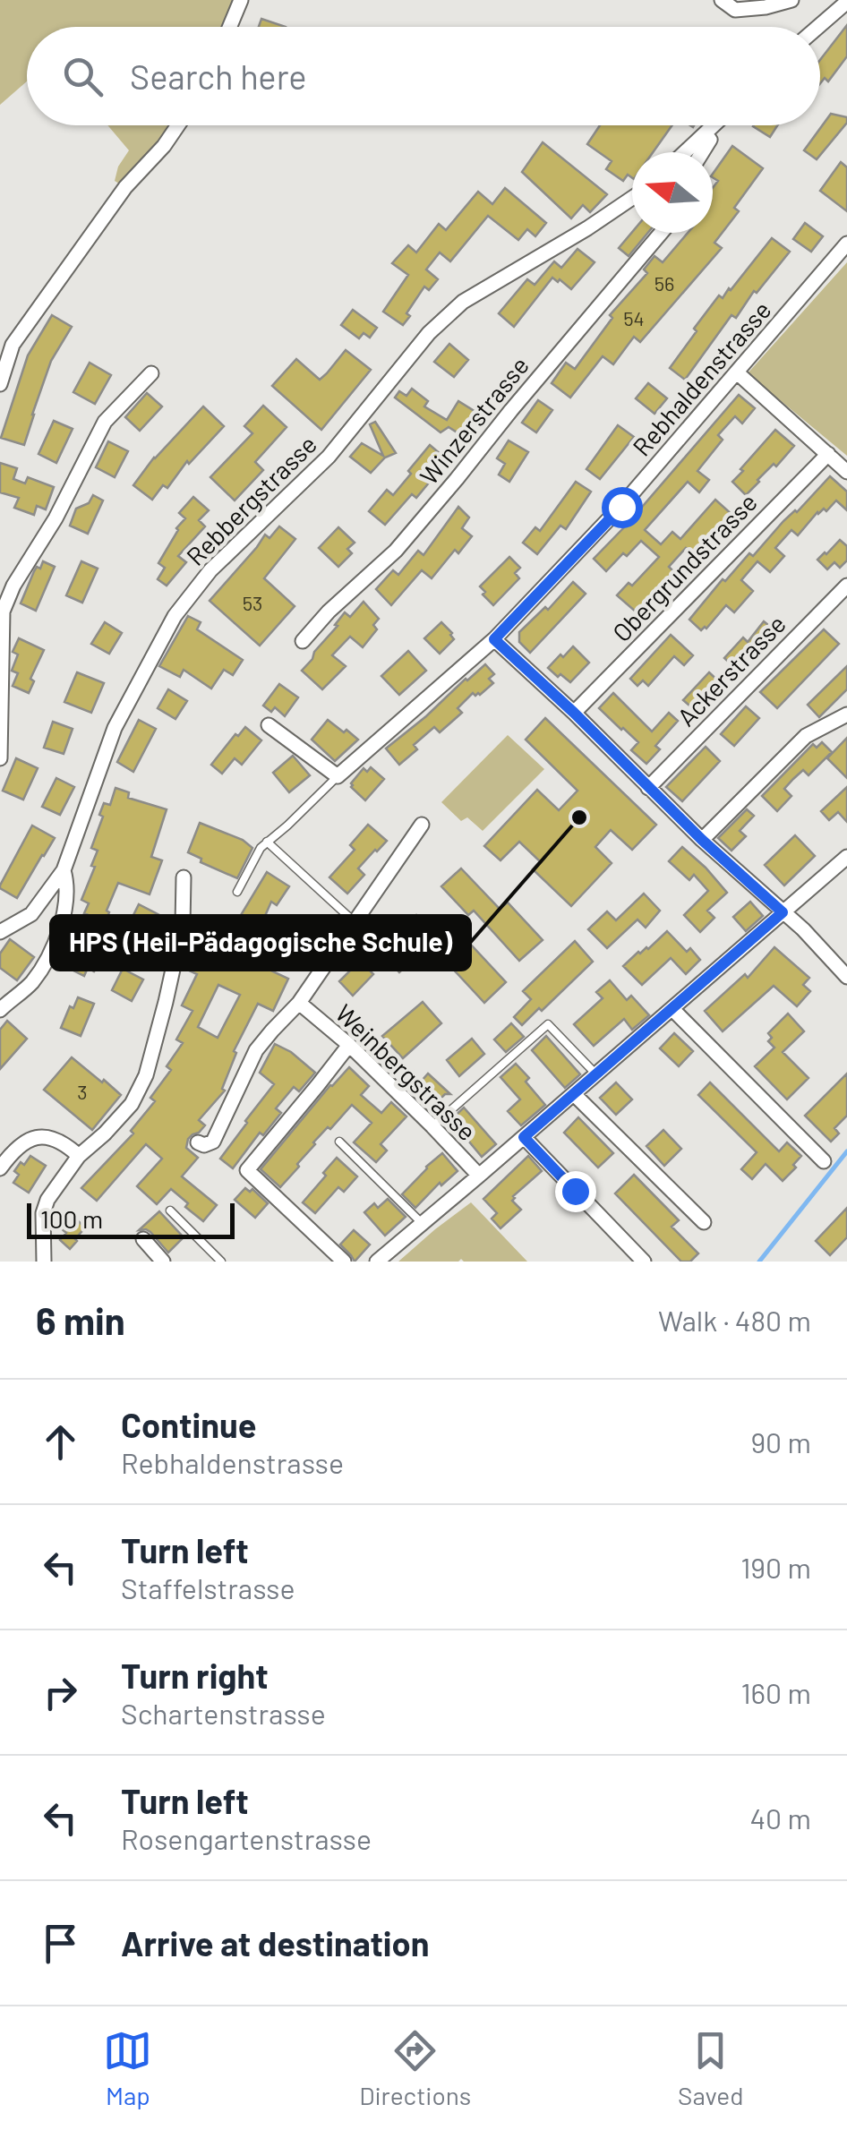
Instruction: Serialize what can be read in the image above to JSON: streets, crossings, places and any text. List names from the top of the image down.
{
  "streets": {
    "street": [
      "Rebhaldenstrasse",
      "Winzerstrasse",
      "Rebbergstrasse",
      "Obergrundstrasse",
      "Ackerstrasse",
      "Weinbergstrasse"
    ]
  },
  "places": ["HPS (Heil-Pädagogische Schule)"],
  "house_numbers": [
    "56",
    "54",
    "53",
    "3"
  ],
  "scale_bar": "100 m",
  "north": "left",
  "page": {
    "search": "Search here",
    "scale": "100 m",
    "heading": ["6 min", "Walk · 480 m"],
    "list": [
      ["Continue", "Rebhaldenstrasse", "90 m"],
      ["Turn left", "Staffelstrasse", "190 m"],
      ["Turn right", "Schartenstrasse", "160 m"],
      ["Turn left", "Rosengartenstrasse", "40 m"],
      "Arrive at destination"
    ],
    "nav": ["Map", "Directions", "Saved"]
  }
}
